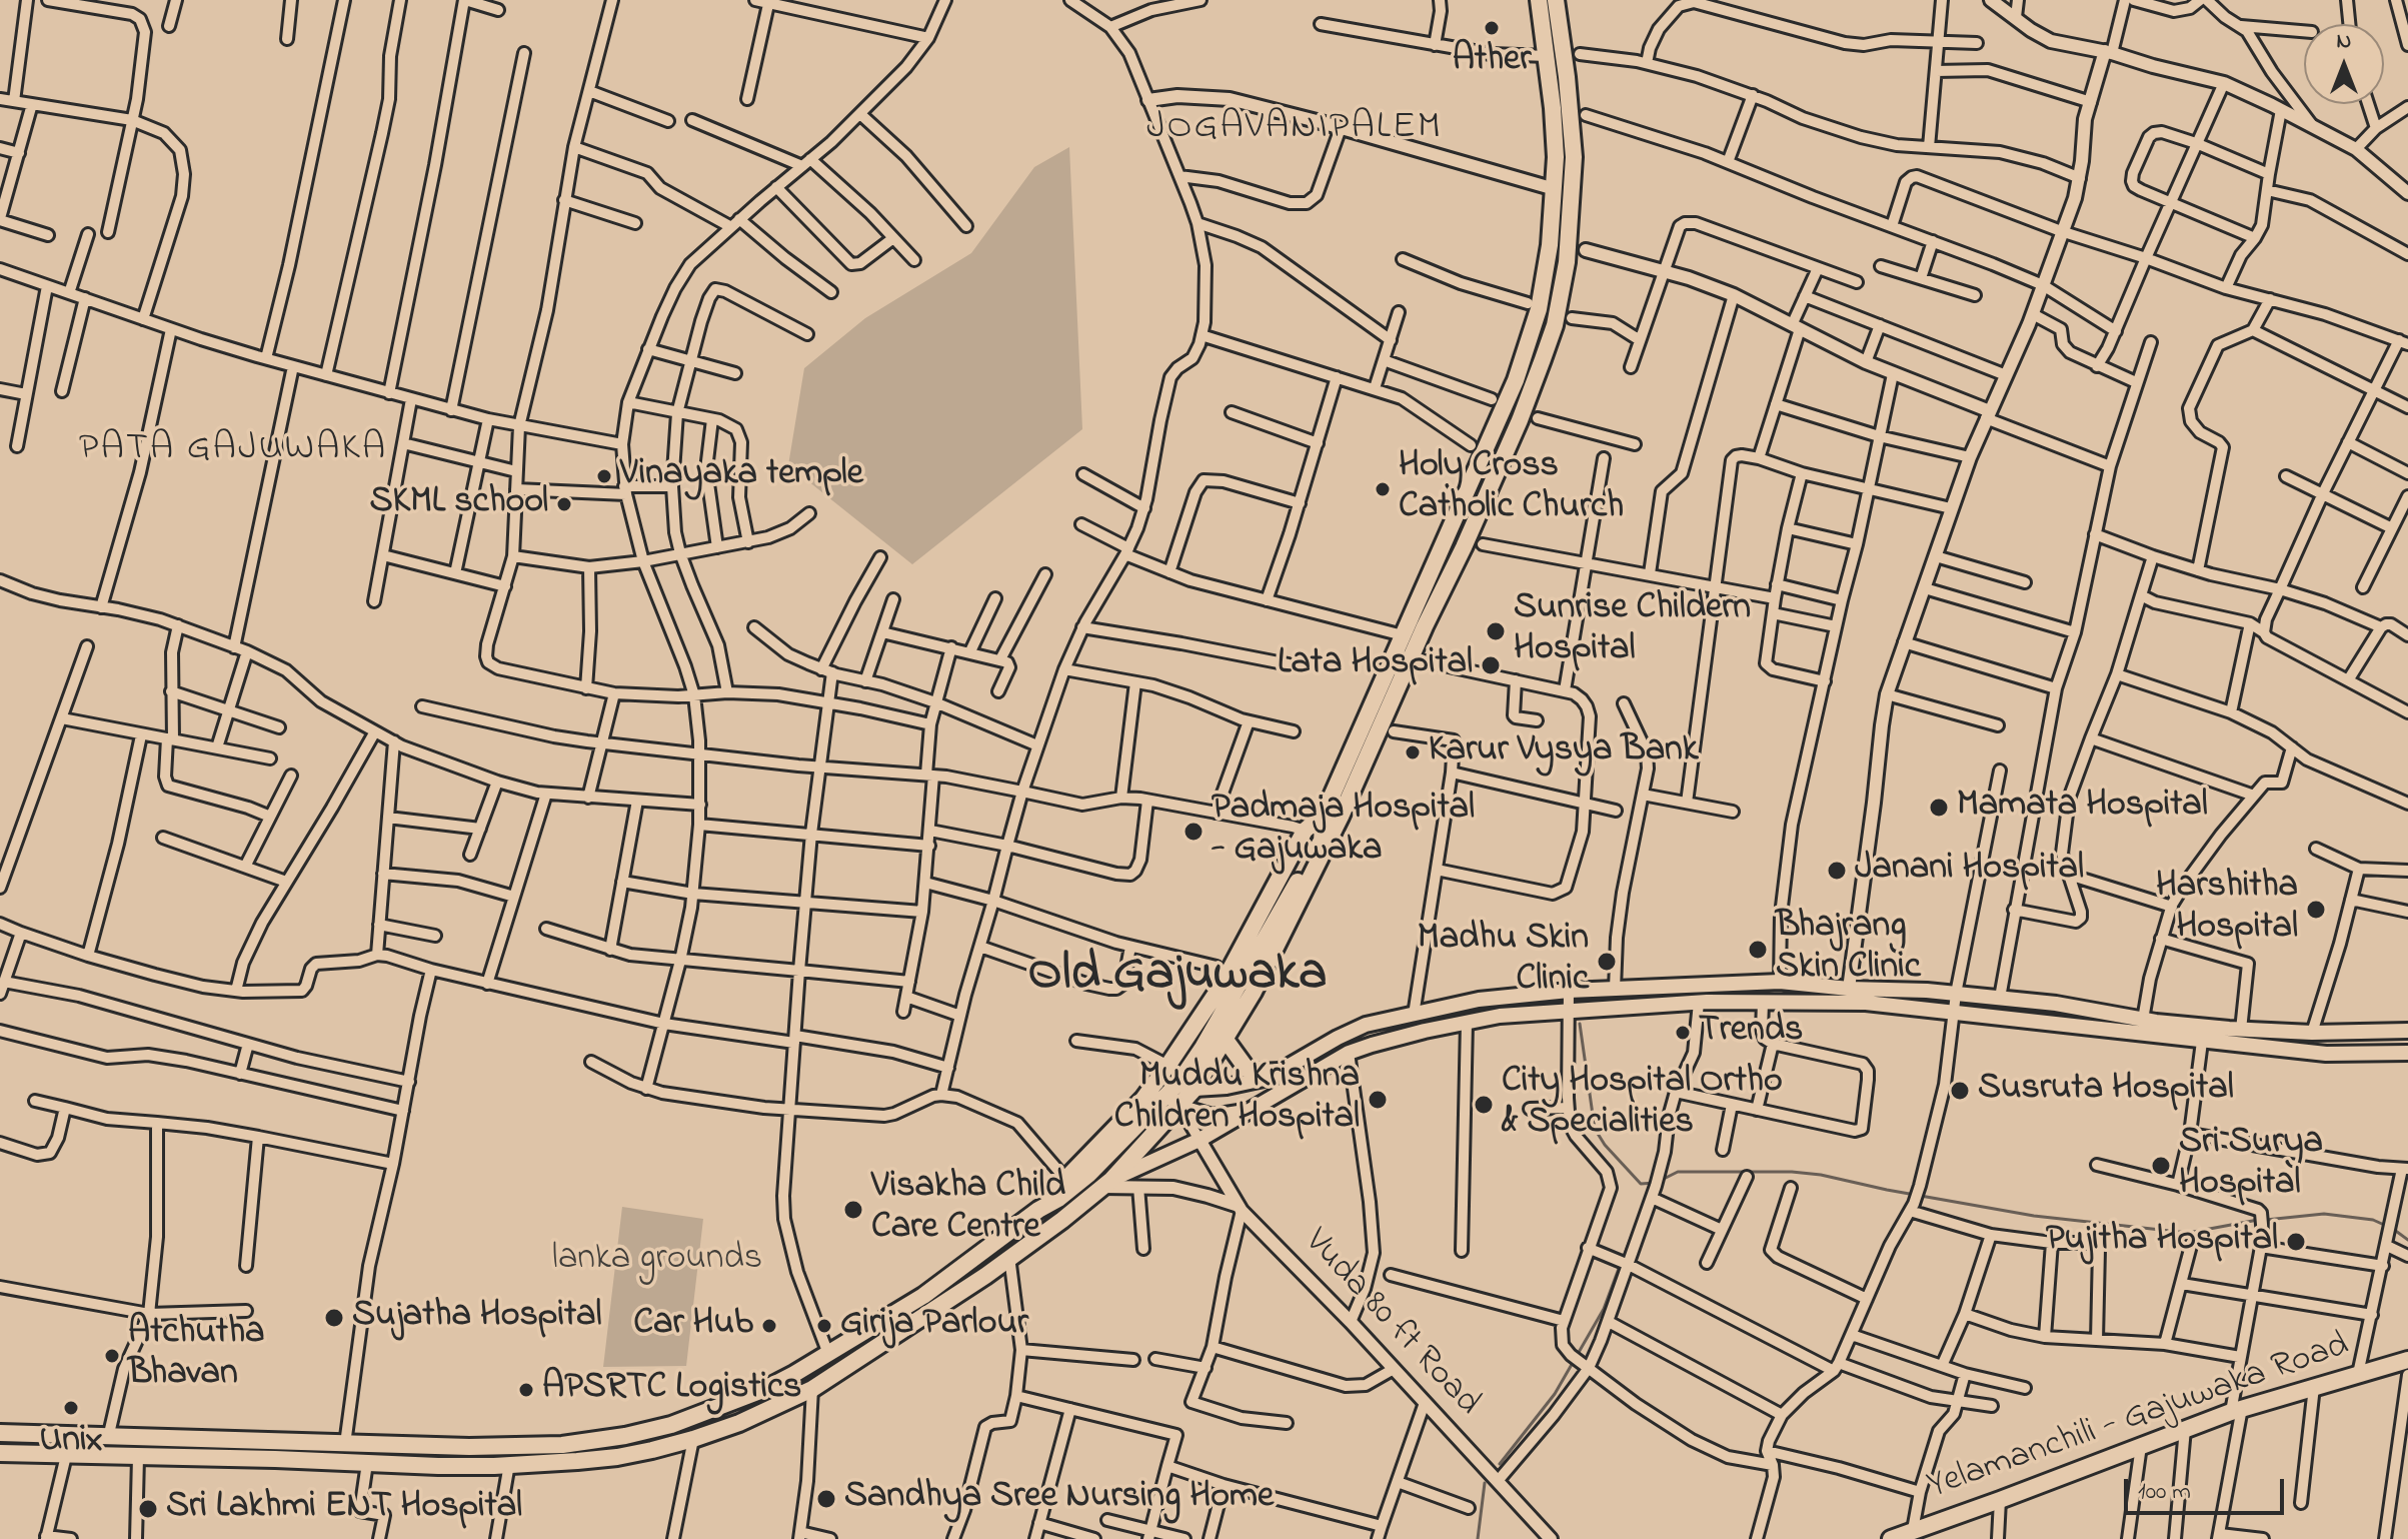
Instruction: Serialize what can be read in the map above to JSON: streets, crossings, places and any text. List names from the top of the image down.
{
  "streets": {
    "main road": ["Yelamanchili - Gajuwaka Road"],
    "street": ["Vuda 80 ft Road"]
  },
  "districts": ["JOGAVANIPALEM", "PATA GAJUWAKA", "Old Gajuwaka"],
  "parks": ["lanka grounds"],
  "places": [
    "Ather",
    "Vinayaka temple",
    "Holy Cross Catholic Church",
    "SKML school",
    "Sunrise Childern Hospital",
    "Lata Hospital",
    "Karur Vysya Bank",
    "Mamata Hospital",
    "Padmaja Hospital - Gajuwaka",
    "Janani Hospital",
    "Harshitha Hospital",
    "Bhajrang Skin Clinic",
    "Madhu Skin Clinic",
    "Trends",
    "Susruta Hospital",
    "Muddu Krishna Children Hospital",
    "City Hospital Ortho & Specialities",
    "Sri Surya Hospital",
    "Visakha Child Care Centre",
    "Pujitha Hospital",
    "Sujatha Hospital",
    "Car Hub",
    "Girija Parlour",
    "Atchutha Bhavan",
    "APSRTC Logistics",
    "Unix",
    "Sandhya Sree Nursing Home",
    "Sri Lakhmi ENT Hospital"
  ],
  "scale_bar": "100 m",
  "north": "top"
}
